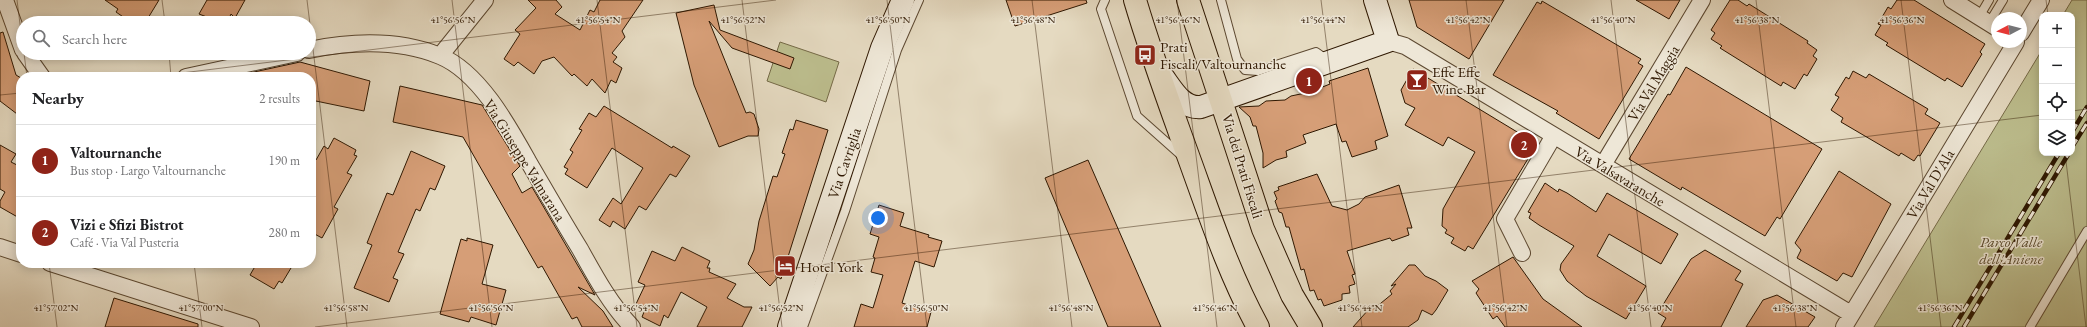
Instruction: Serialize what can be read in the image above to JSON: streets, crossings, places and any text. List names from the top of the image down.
{
  "streets": {
    "main road": ["Via dei Prati Fiscali"],
    "street": [
      "Via Val Maggia",
      "Via Giuseppe Valmarana",
      "Via Cavriglia",
      "Via Valsavaranche",
      "Via Val D'Ala"
    ]
  },
  "crossings": [
    ["Via Val Maggia", "Via Valsavaranche"],
    ["Via Valsavaranche", "Via Val D'Ala"]
  ],
  "parks": ["Parco Valle dell'Aniene"],
  "places": {
    "bus stop": ["Prati Fiscali/Valtournanche"],
    "bar": ["Effe Effe Wine Bar"],
    "hotel": ["Hotel York"]
  },
  "north": "left",
  "page": {
    "map_buttons": ["+", "−"],
    "search": "Search here",
    "pins": ["1", "2"],
    "heading": ["Nearby", "2 results"],
    "list": [
      {
        "mark": "1",
        "name": "Valtournanche",
        "note": "Bus stop · Largo Valtournanche",
        "value": "190 m"
      },
      {
        "mark": "2",
        "name": "Vizi e Sfizi Bistrot",
        "note": "Café · Via Val Pusteria",
        "value": "280 m"
      }
    ]
  },
  "coordinates": [
    "41°56'56\"N",
    "41°56'54\"N",
    "41°56'52\"N",
    "41°56'50\"N",
    "41°56'48\"N",
    "41°56'46\"N",
    "41°56'44\"N",
    "41°56'42\"N",
    "41°56'40\"N",
    "41°56'38\"N",
    "41°56'36\"N",
    "41°57'02\"N",
    "41°57'00\"N",
    "41°56'58\"N"
  ]
}
